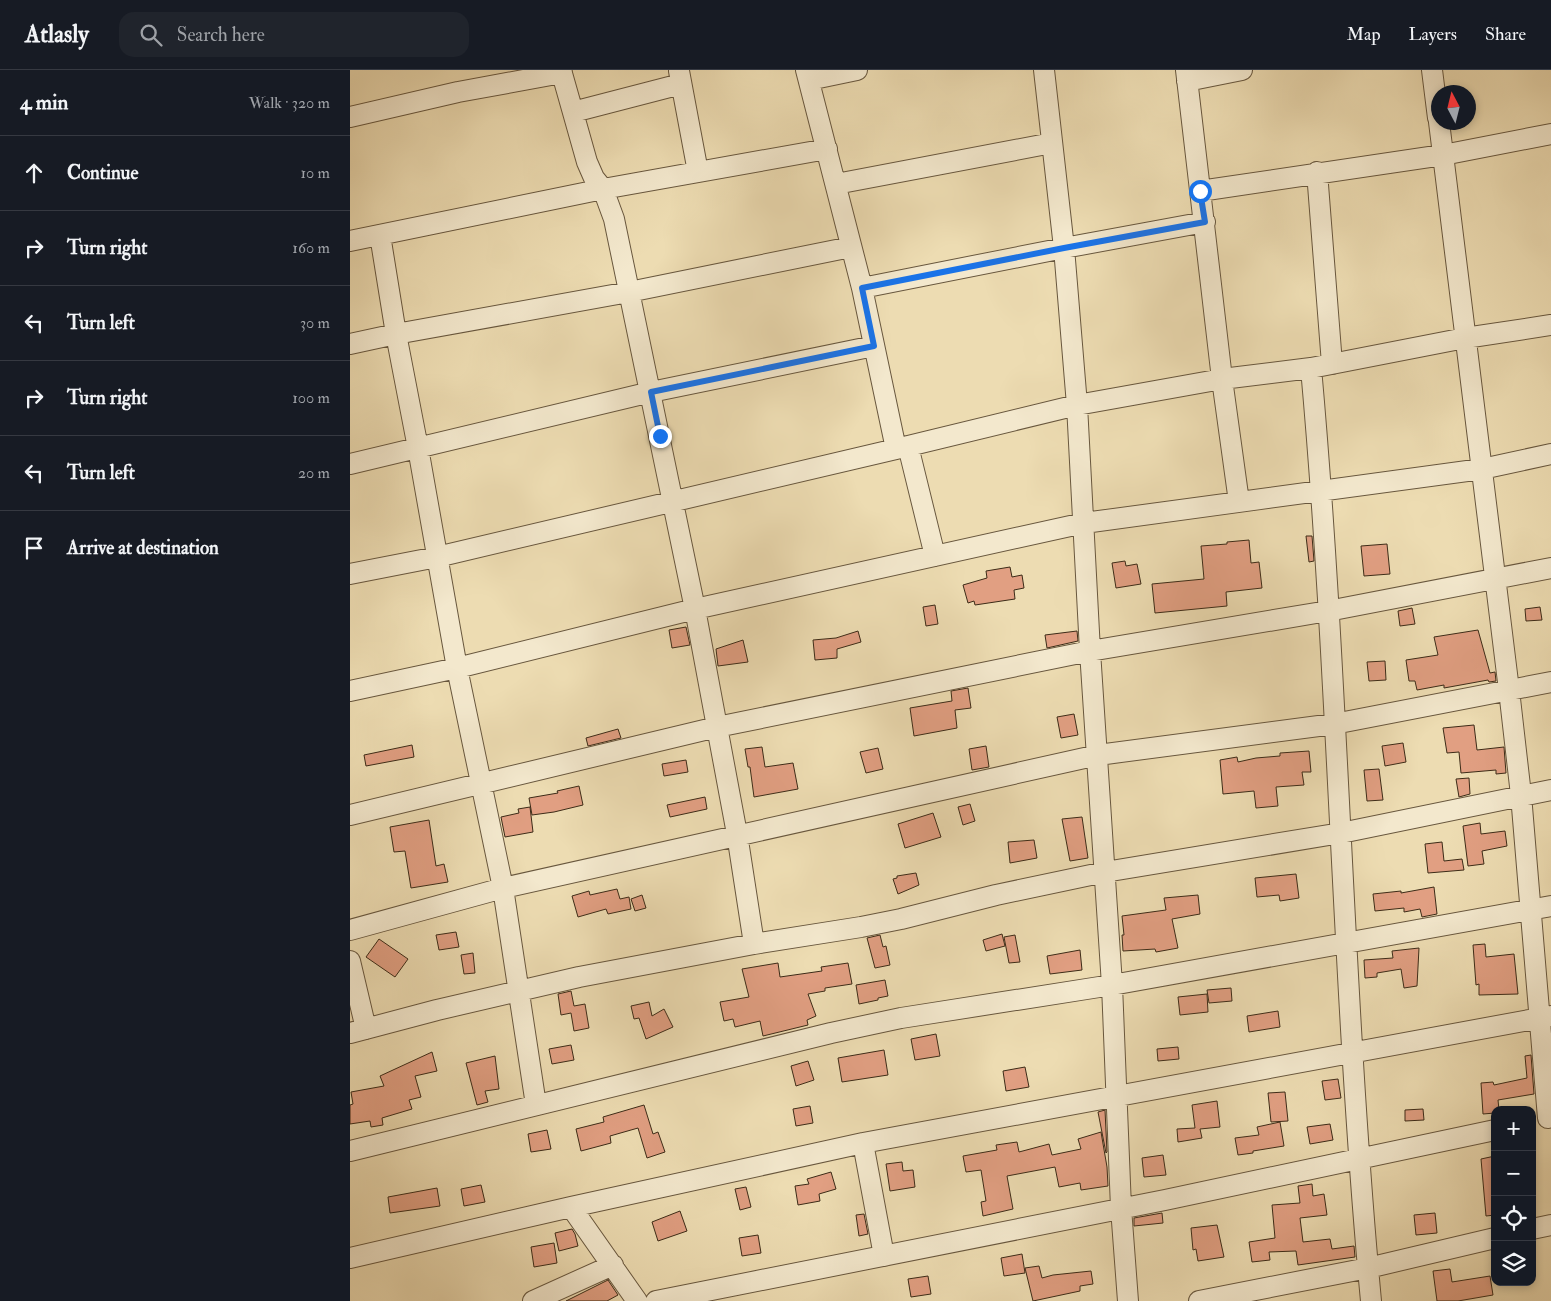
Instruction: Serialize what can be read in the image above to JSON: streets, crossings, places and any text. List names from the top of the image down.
{
  "north": "top",
  "page": {
    "header": "Atlasly",
    "search": "Search here",
    "nav": ["Map", "Layers", "Share"],
    "heading": ["4 min", "Walk · 320 m"],
    "list": [
      ["Continue", "10 m"],
      ["Turn right", "160 m"],
      ["Turn left", "30 m"],
      ["Turn right", "100 m"],
      ["Turn left", "20 m"],
      "Arrive at destination"
    ],
    "map_buttons": ["+", "−"]
  }
}
